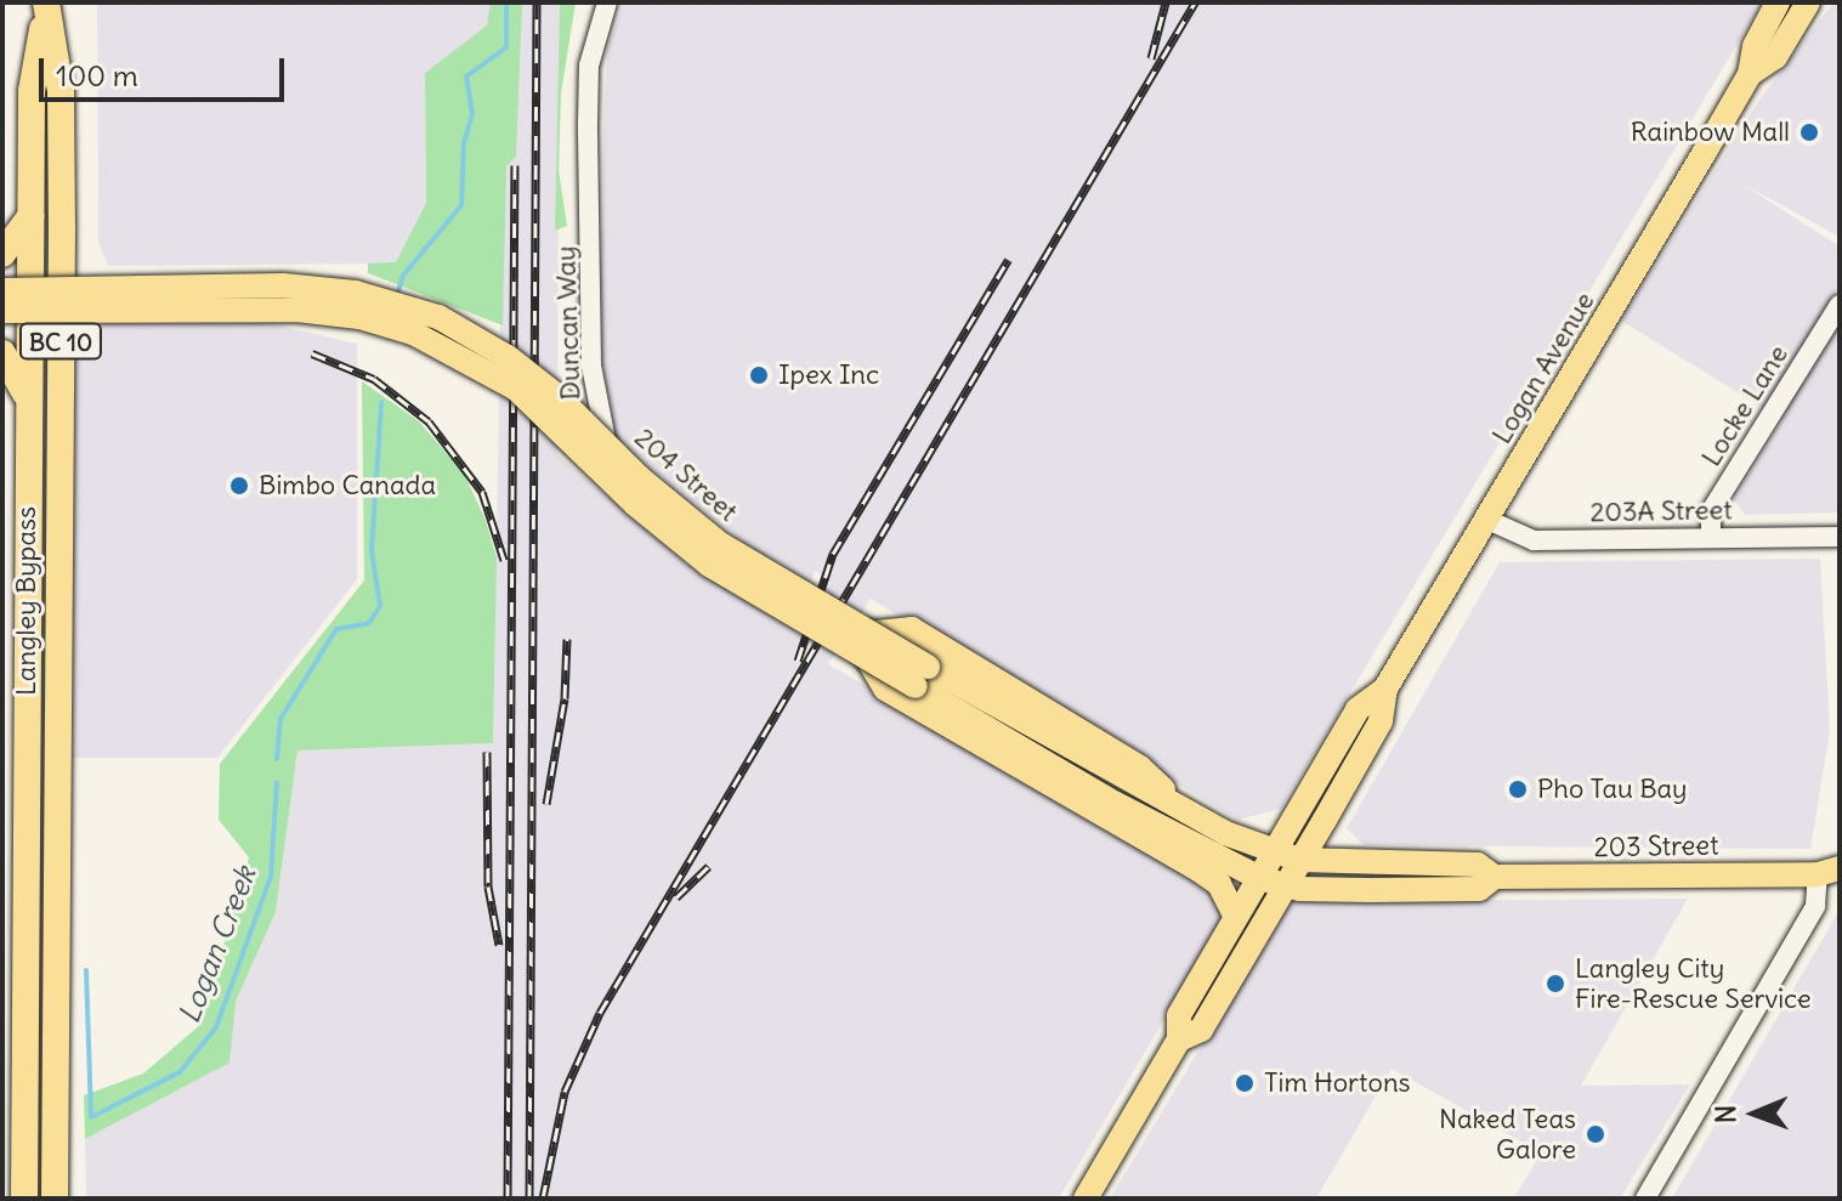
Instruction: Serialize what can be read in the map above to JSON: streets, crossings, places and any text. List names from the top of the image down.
{
  "streets": {
    "highway": ["BC 10", "Langley Bypass"],
    "main road": ["Logan Avenue", "204 Street", "203 Street"],
    "street": ["Duncan Way", "Locke Lane", "203A Street"]
  },
  "crossings": [
    ["Logan Avenue", "204 Street"],
    ["Logan Avenue", "203A Street"],
    ["Logan Avenue", "203 Street"],
    ["Locke Lane", "203A Street"],
    ["204 Street", "203 Street"]
  ],
  "water": ["Logan Creek"],
  "places": [
    "Rainbow Mall",
    "Ipex Inc",
    "Bimbo Canada",
    "Pho Tau Bay",
    "Langley City Fire-Rescue Service",
    "Tim Hortons",
    "Naked Teas Galore"
  ],
  "scale_bar": "100 m",
  "north": "left"
}
